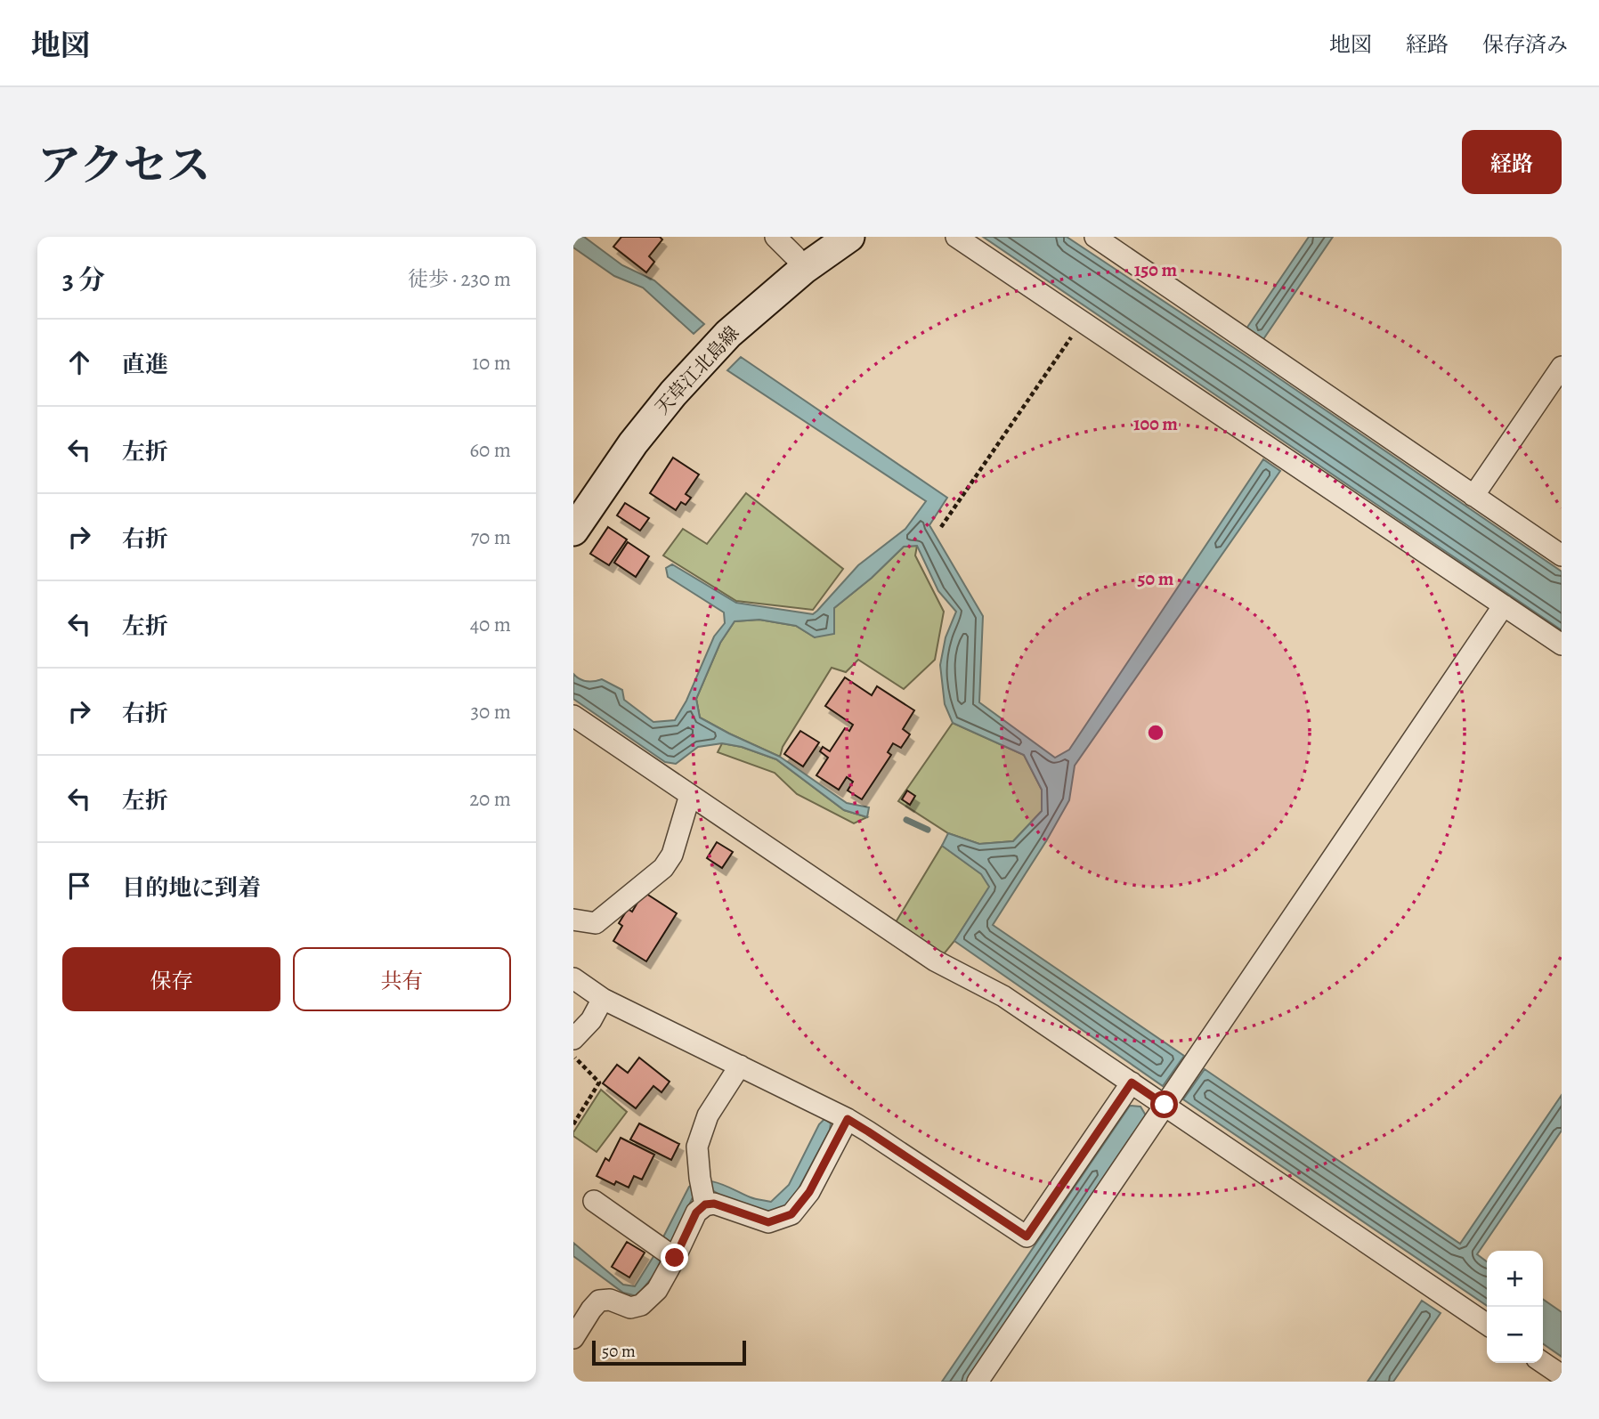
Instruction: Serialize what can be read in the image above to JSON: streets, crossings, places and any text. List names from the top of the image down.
{
  "streets": {
    "street": ["天草江北島線"]
  },
  "scale_bar": "50 m",
  "page": {
    "header": "地図",
    "nav": ["地図", "経路", "保存済み"],
    "title": "アクセス",
    "buttons": [
      "経路",
      ["保存", "共有"]
    ],
    "heading": ["3 分", "徒歩 · 230 m"],
    "list": [
      ["直進", "10 m"],
      ["左折", "60 m"],
      ["右折", "70 m"],
      ["左折", "40 m"],
      ["右折", "30 m"],
      ["左折", "20 m"],
      "目的地に到着"
    ],
    "map_buttons": ["+", "−"],
    "scale": "50 m"
  },
  "rings": ["150 m", "100 m", "50 m"]
}
